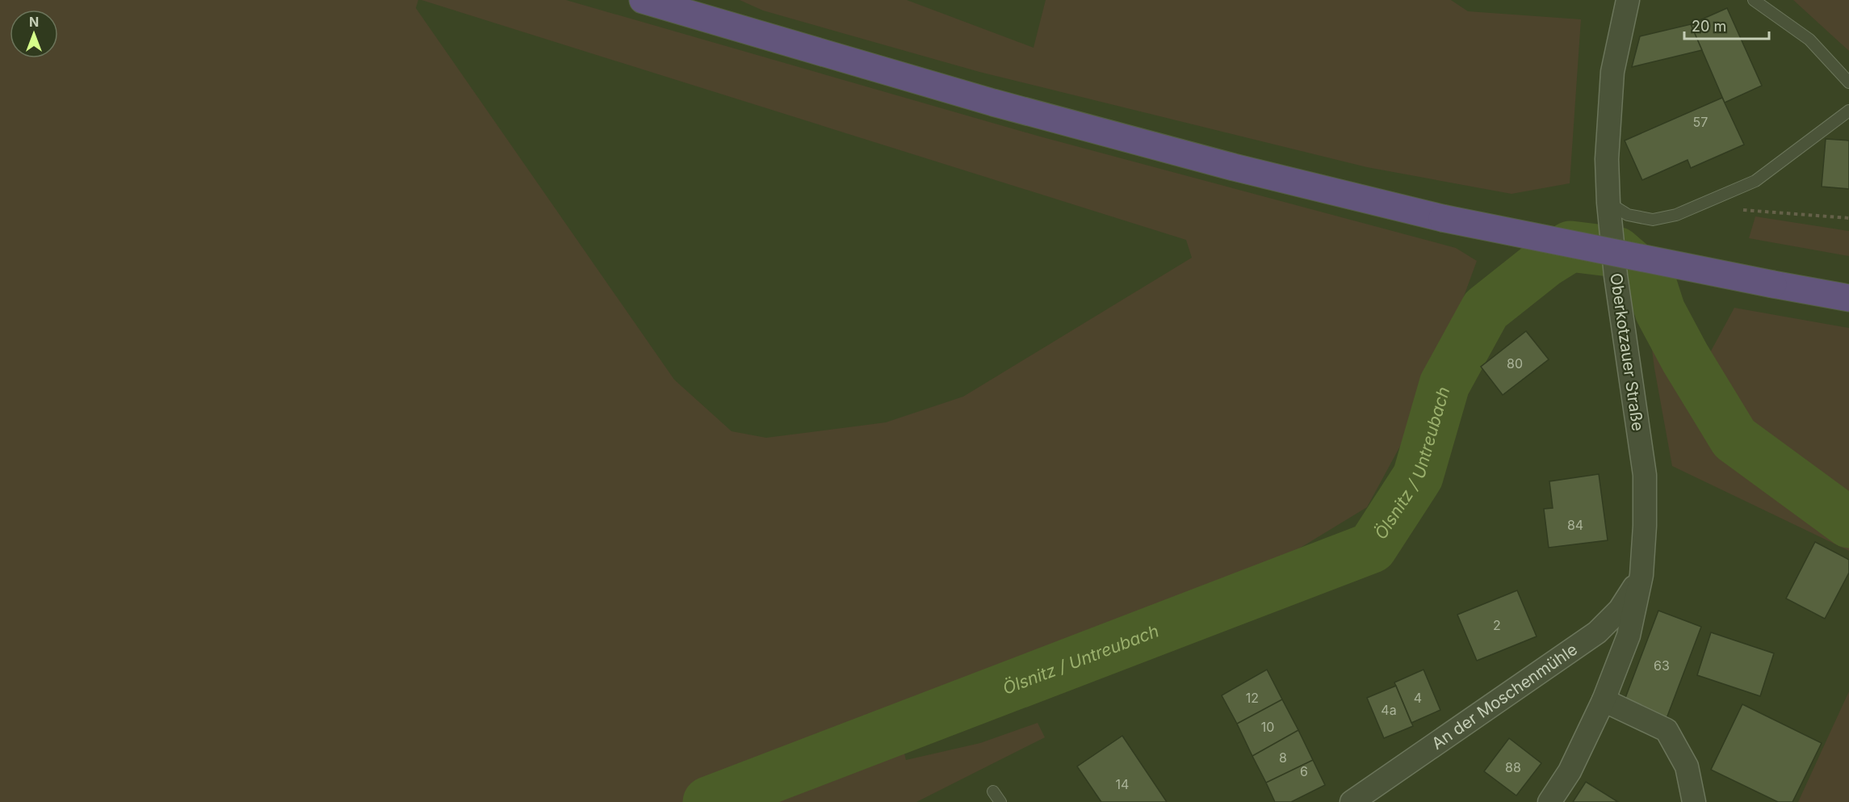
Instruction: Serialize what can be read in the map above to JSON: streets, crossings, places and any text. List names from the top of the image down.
{
  "streets": {
    "street": ["Oberkotzauer Straße", "An der Moschenmühle"]
  },
  "crossings": [
    ["Oberkotzauer Straße", "An der Moschenmühle"]
  ],
  "water": ["Ölsnitz / Untreubach"],
  "house_numbers": [
    "57",
    "80",
    "84",
    "2",
    "63",
    "12",
    "4",
    "4a",
    "10",
    "8",
    "88",
    "6",
    "14"
  ],
  "scale_bar": "20 m",
  "north": "top"
}
